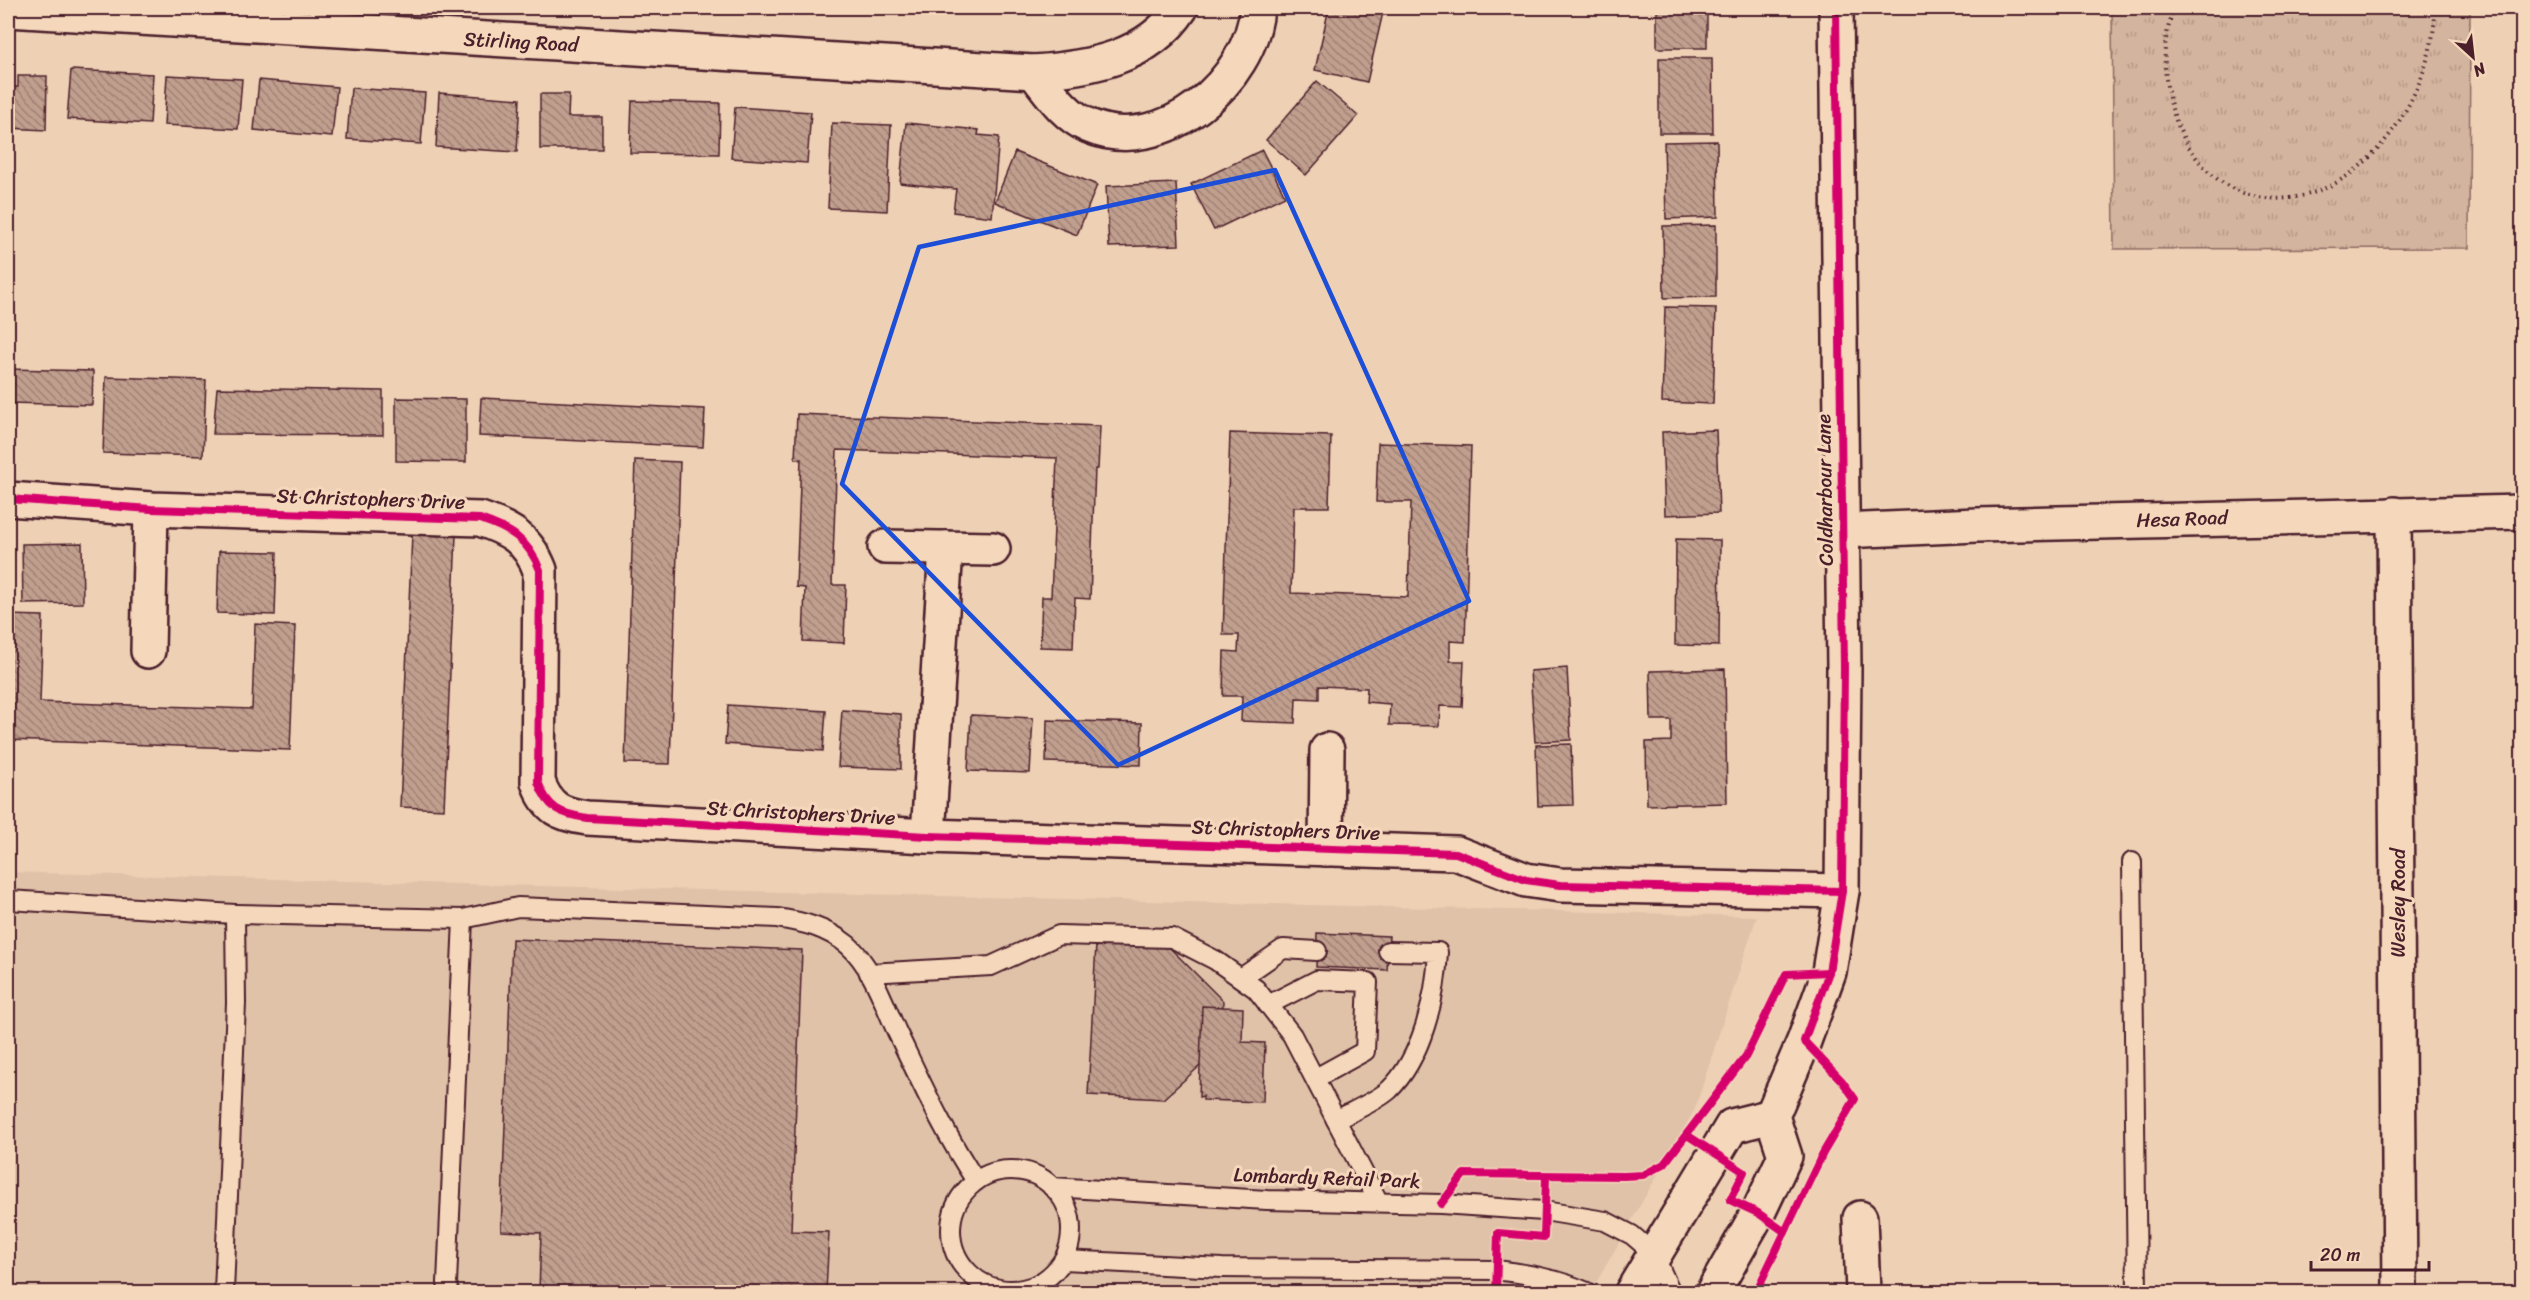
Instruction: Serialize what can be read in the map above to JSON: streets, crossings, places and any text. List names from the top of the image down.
{
  "streets": {
    "street": [
      "Stirling Road",
      "Coldharbour Lane",
      "St Christophers Drive",
      "Hesa Road",
      "Wesley Road"
    ],
    "lane": ["Lombardy Retail Park"]
  },
  "crossings": [
    ["Coldharbour Lane", "St Christophers Drive"],
    ["Coldharbour Lane", "Hesa Road"],
    ["Hesa Road", "Wesley Road"]
  ],
  "scale_bar": "20 m",
  "north": "bottom right"
}
